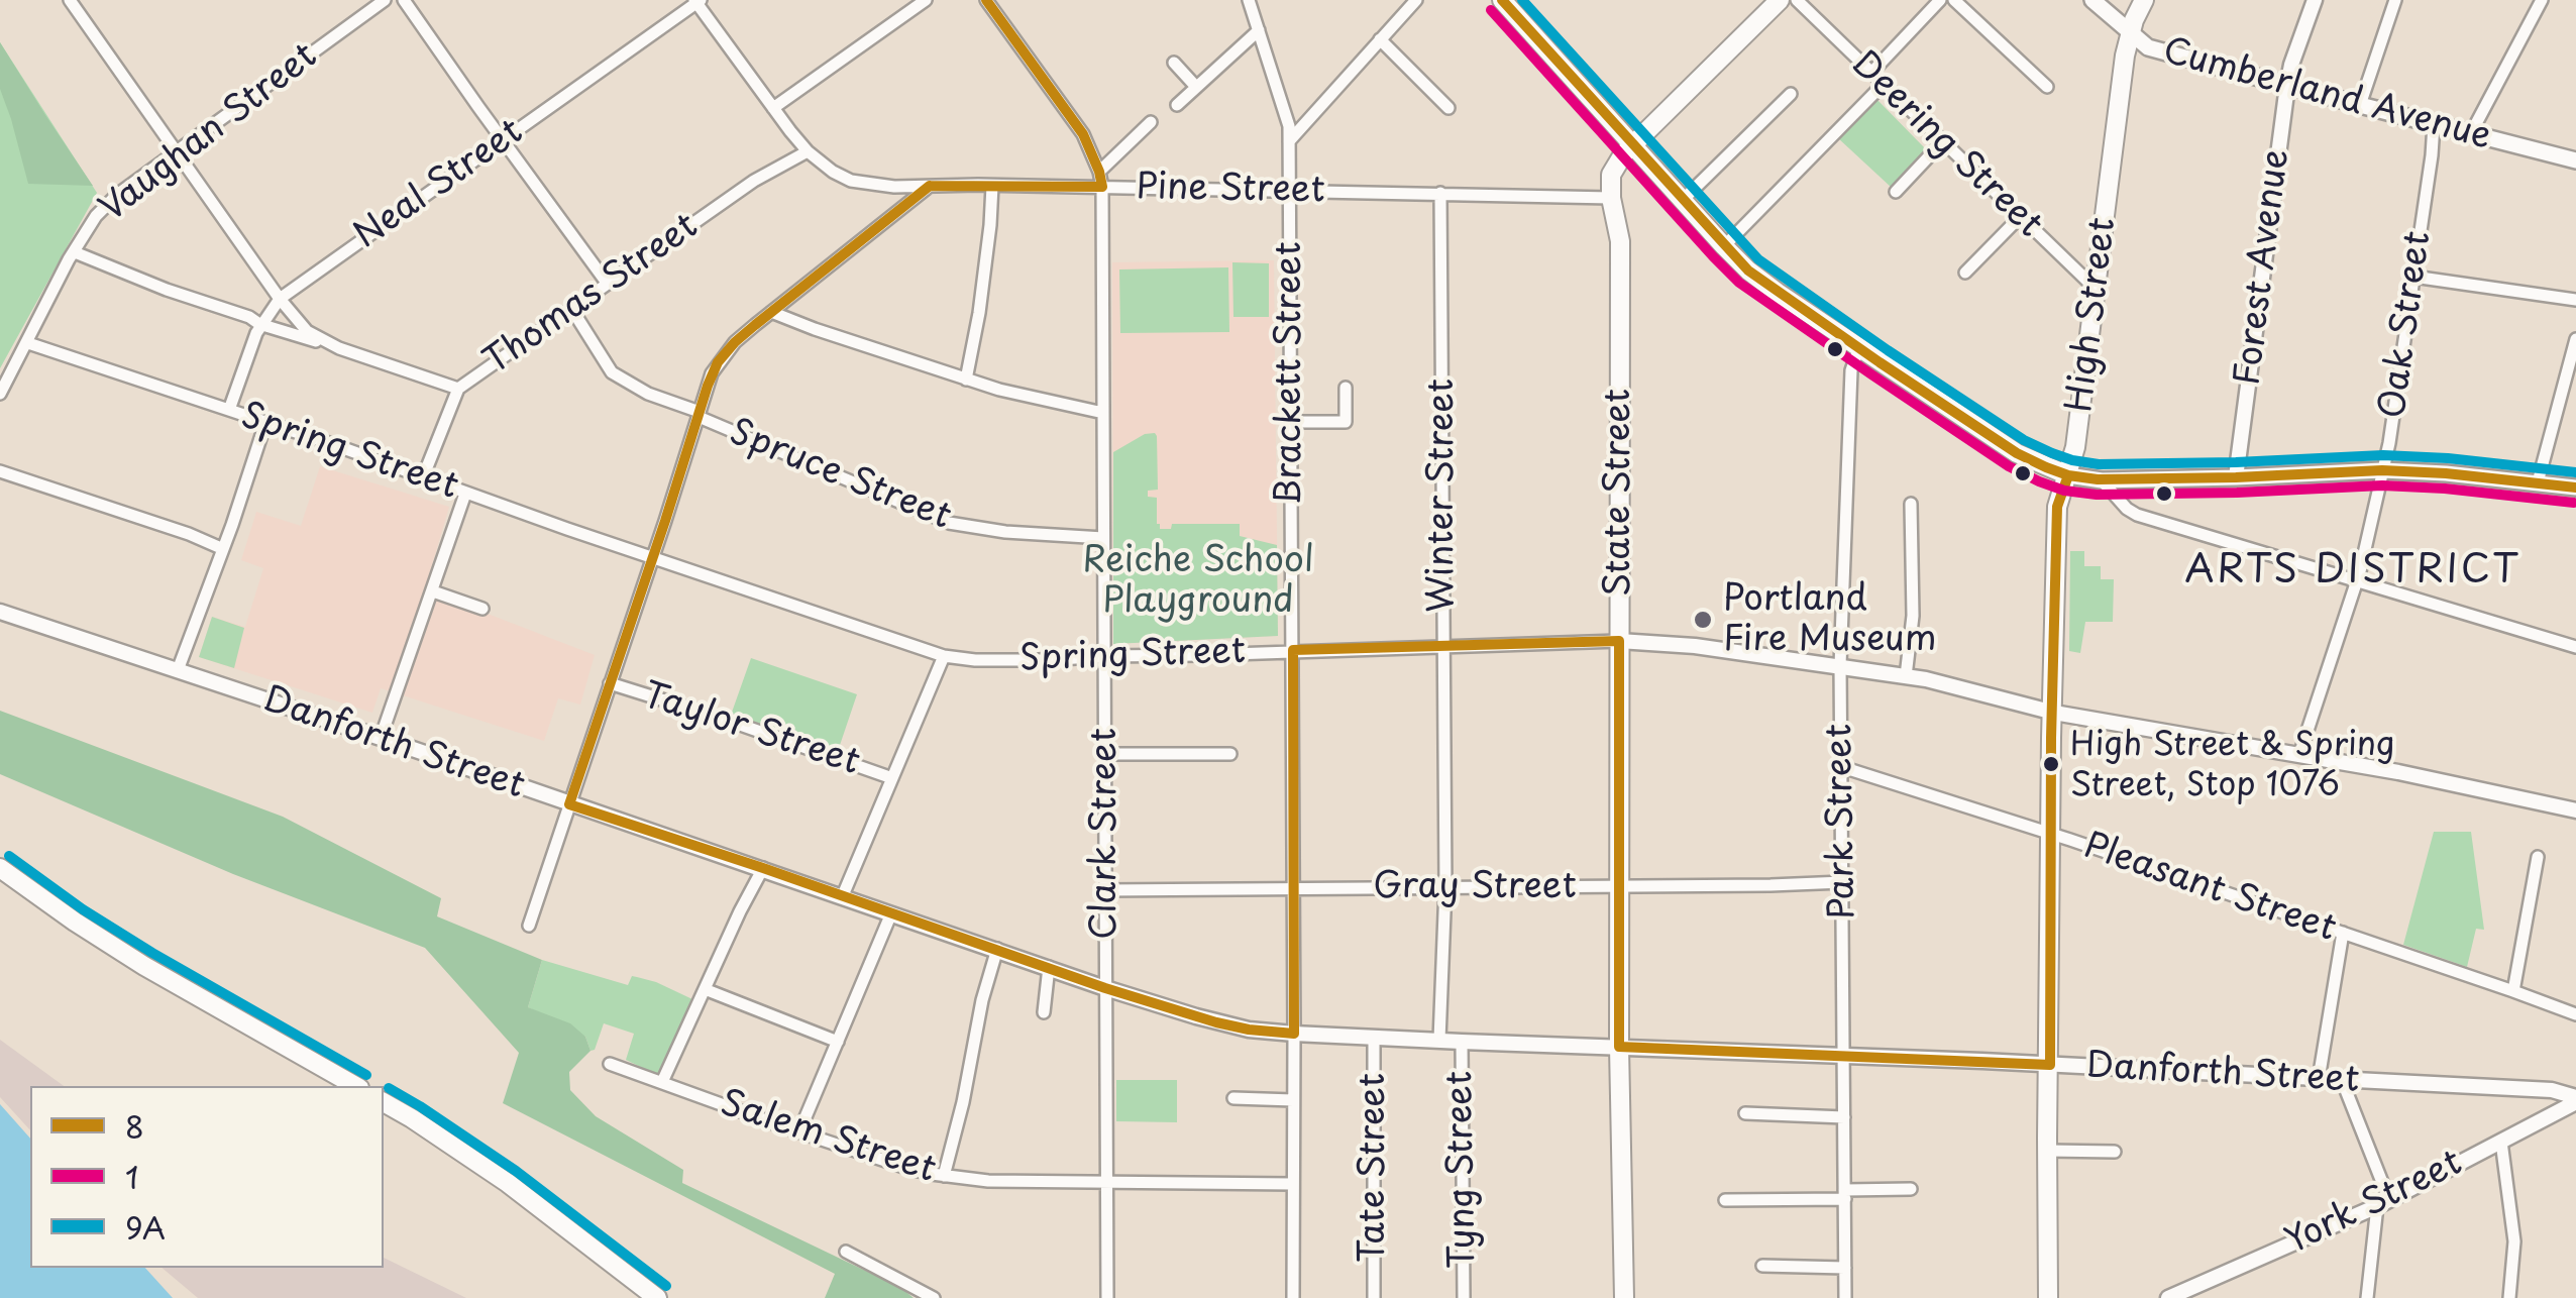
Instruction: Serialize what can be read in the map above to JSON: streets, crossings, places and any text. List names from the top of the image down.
{
  "streets": {
    "main road": ["Cumberland Avenue", "High Street", "State Street"],
    "street": [
      "Vaughan Street",
      "Deering Street",
      "Neal Street",
      "Pine Street",
      "Forest Avenue",
      "Thomas Street",
      "Oak Street",
      "Brackett Street",
      "Spring Street",
      "Spruce Street",
      "Winter Street",
      "Taylor Street",
      "Danforth Street",
      "Park Street",
      "Clark Street",
      "Gray Street",
      "Pleasant Street",
      "Salem Street",
      "Tate Street",
      "Tyng Street",
      "York Street"
    ]
  },
  "crossings": [
    ["Cumberland Avenue", "Forest Avenue"],
    ["Cumberland Avenue", "High Street"],
    ["Cumberland Avenue", "Oak Street"],
    ["Vaughan Street", "Spring Street"],
    ["Deering Street", "High Street"],
    ["Neal Street", "Pine Street"],
    ["Neal Street", "Spring Street"],
    ["Pine Street", "Thomas Street"],
    ["Pine Street", "Brackett Street"],
    ["Pine Street", "State Street"],
    ["Pine Street", "Winter Street"],
    ["Pine Street", "Clark Street"],
    ["Thomas Street", "Spring Street"],
    ["Thomas Street", "Spruce Street"],
    ["High Street", "Spring Street"],
    ["High Street", "Danforth Street"],
    ["High Street", "Pleasant Street"],
    ["Oak Street", "Spring Street"],
    ["Brackett Street", "Spring Street"],
    ["Brackett Street", "Danforth Street"],
    ["Brackett Street", "Gray Street"],
    ["Brackett Street", "Salem Street"],
    ["Spring Street", "State Street"],
    ["Spring Street", "Winter Street"],
    ["Spring Street", "Park Street"],
    ["Spring Street", "Clark Street"],
    ["Spruce Street", "Clark Street"],
    ["State Street", "Danforth Street"],
    ["State Street", "Gray Street"],
    ["Winter Street", "Danforth Street"],
    ["Winter Street", "Gray Street"],
    ["Danforth Street", "Park Street"],
    ["Danforth Street", "Clark Street"],
    ["Danforth Street", "Tate Street"],
    ["Danforth Street", "Tyng Street"],
    ["Danforth Street", "York Street"],
    ["Park Street", "Gray Street"],
    ["Park Street", "Pleasant Street"],
    ["Clark Street", "Gray Street"],
    ["Clark Street", "Salem Street"]
  ],
  "districts": ["ARTS DISTRICT"],
  "parks": ["Reiche School Playground"],
  "places": ["Portland Fire Museum", "High Street & Spring Street, Stop 1076"],
  "lines": ["transit line 8", "transit line 9A", "transit line 1"],
  "legend": ["8", "1", "9A"]
}
